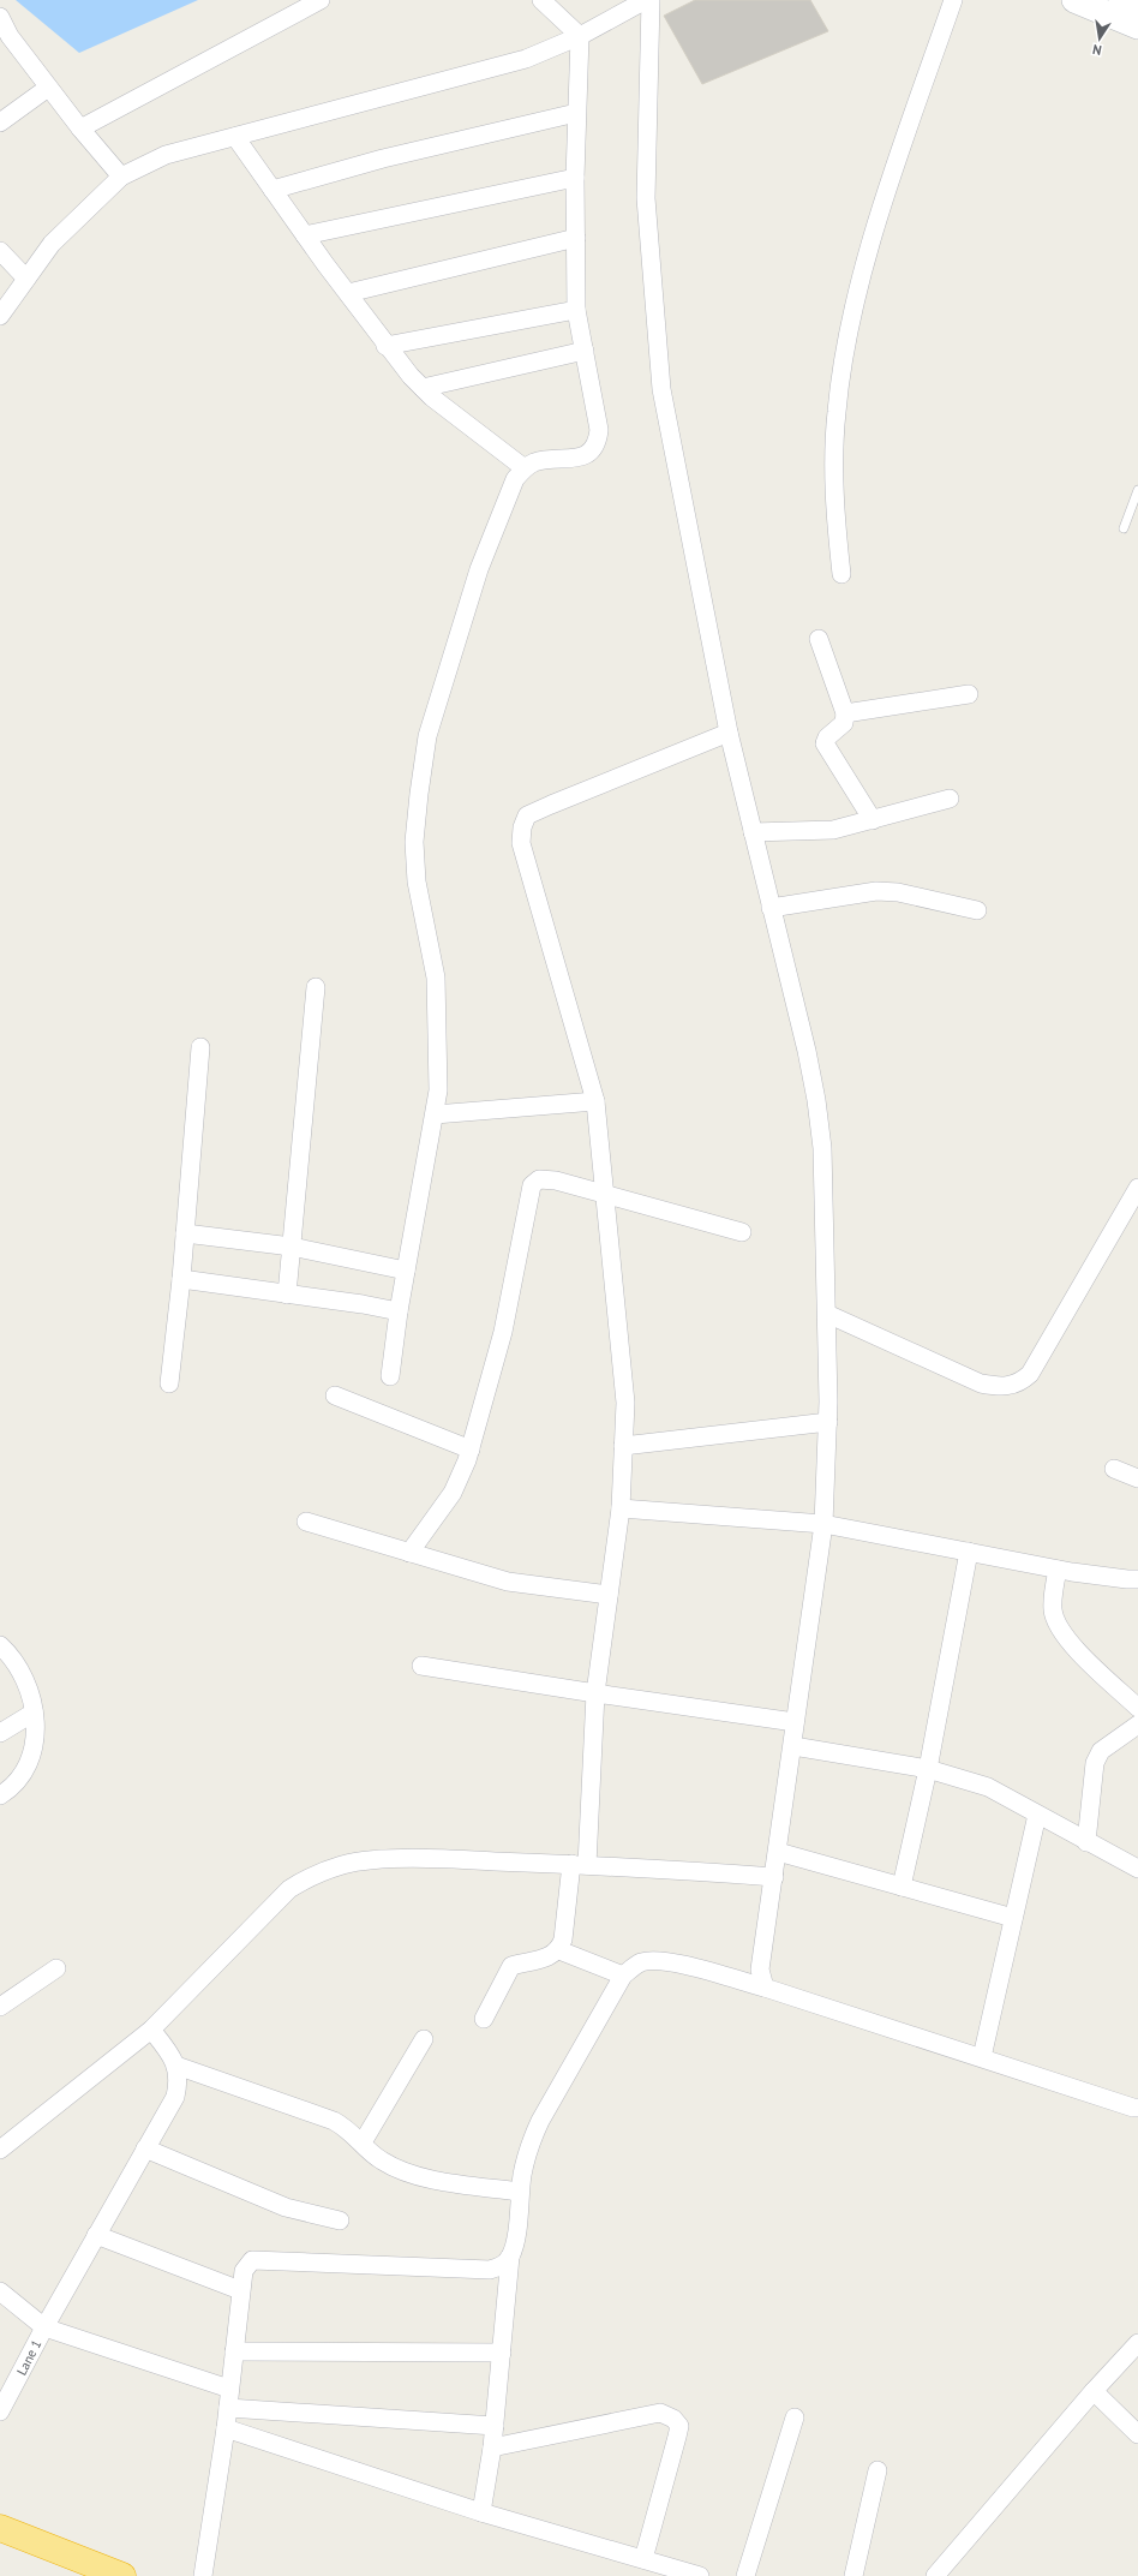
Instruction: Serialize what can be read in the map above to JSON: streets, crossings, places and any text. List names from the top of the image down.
{
  "streets": {
    "street": ["Lane 1"]
  },
  "north": "bottom"
}
